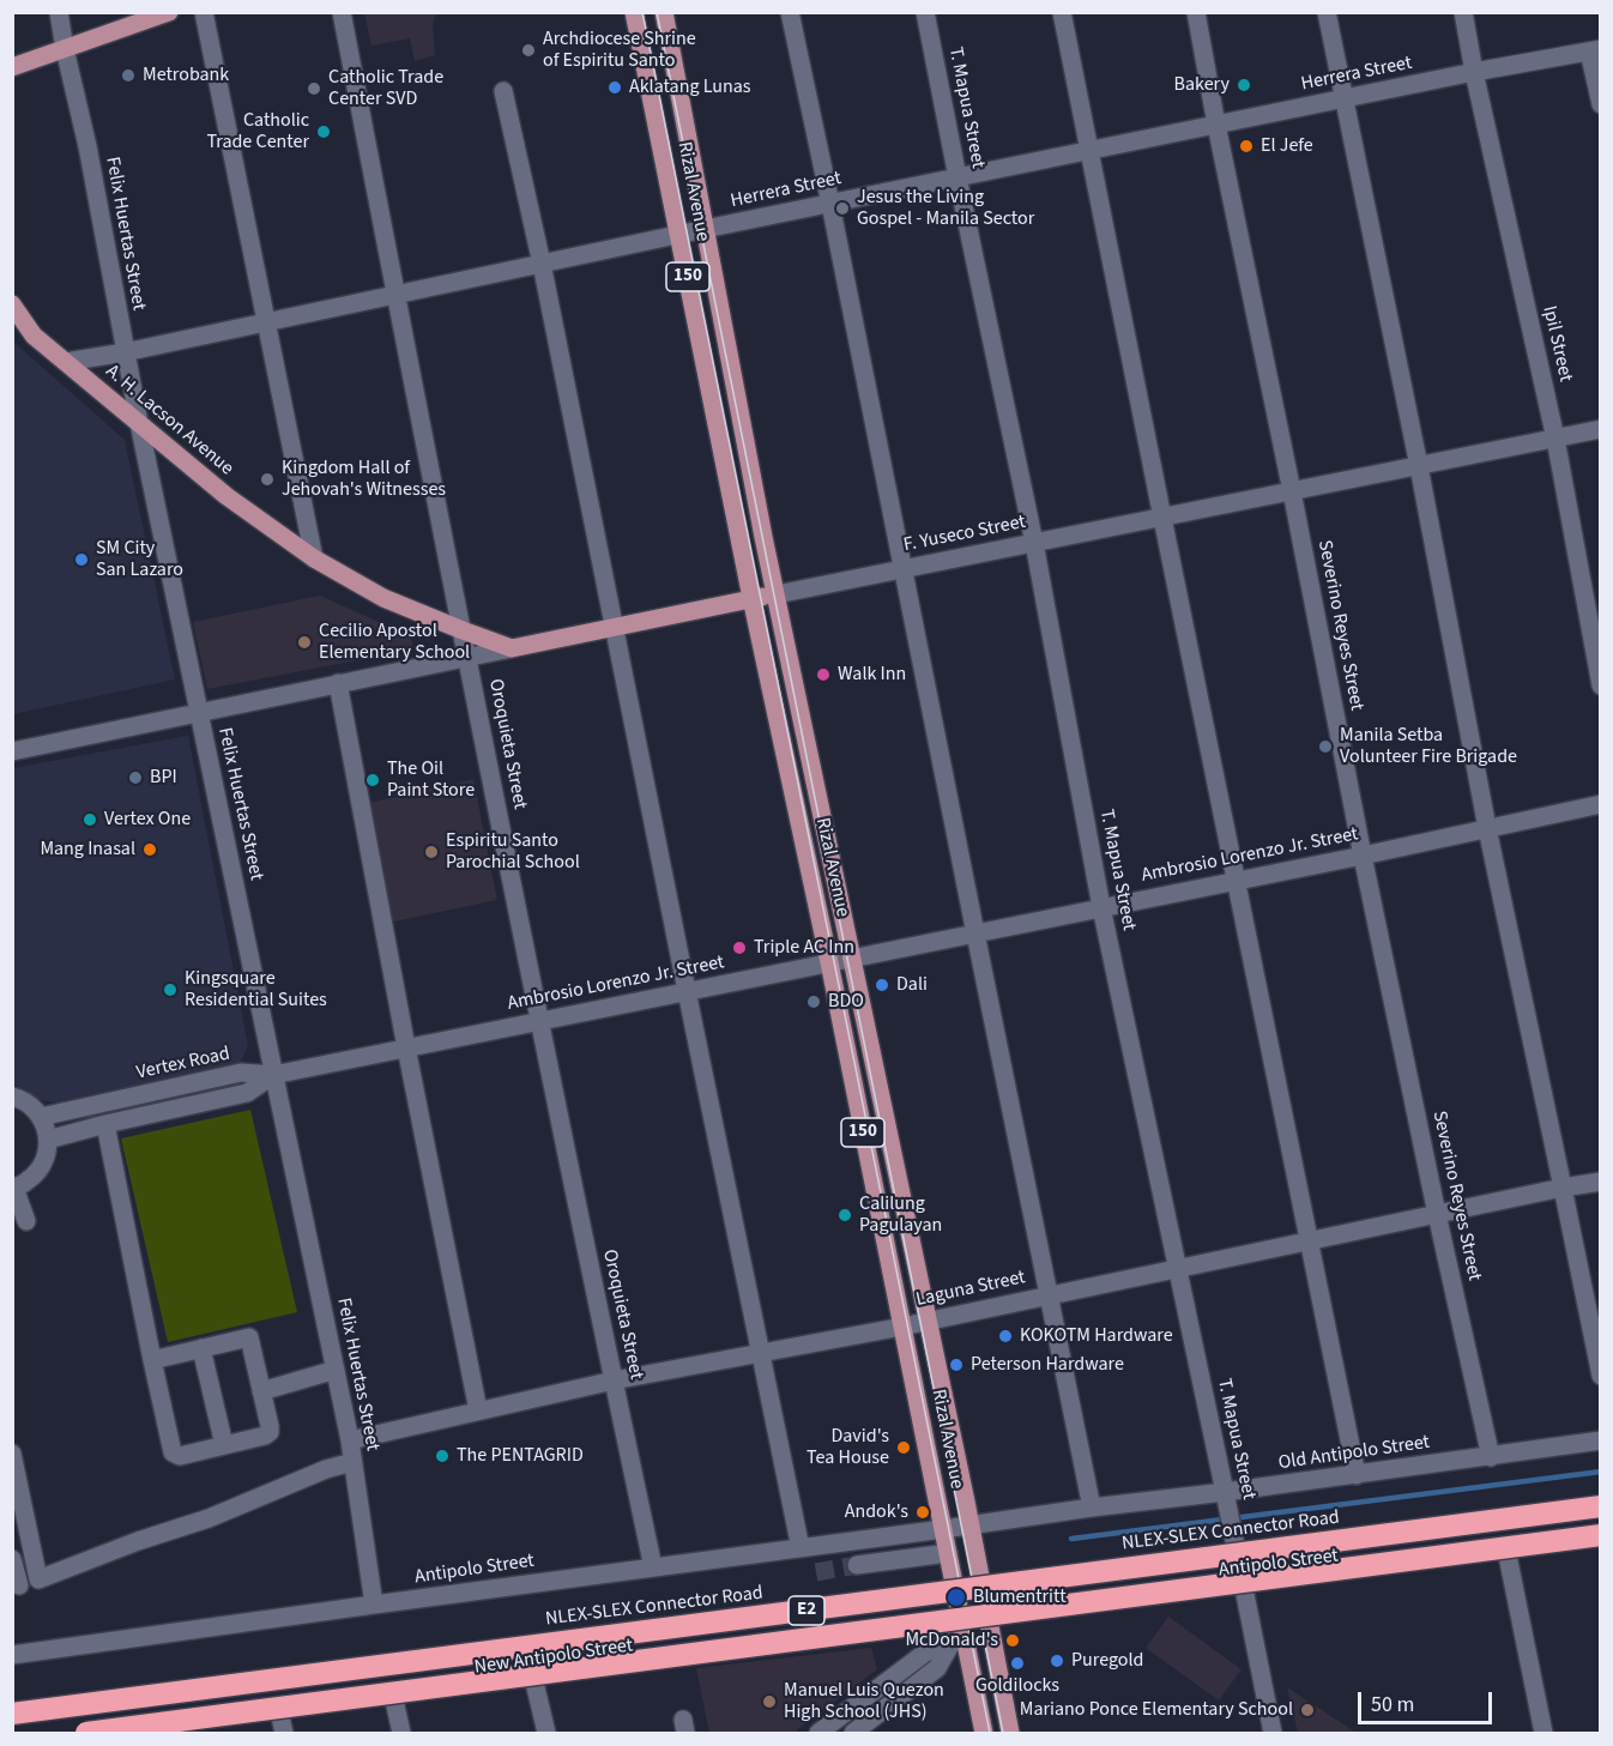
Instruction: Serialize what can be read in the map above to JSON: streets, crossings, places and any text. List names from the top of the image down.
{
  "streets": {
    "highway": ["NLEX-SLEX Connector Road", "E2"],
    "main road": [
      "Rizal Avenue",
      "150",
      "A. H. Lacson Avenue",
      "F. Yuseco Street"
    ],
    "street": [
      "Herrera Street",
      "T. Mapua Street",
      "Felix Huertas Street",
      "Ipil Street",
      "Severino Reyes Street",
      "Oroquieta Street",
      "Ambrosio Lorenzo Jr. Street",
      "Vertex Road",
      "Laguna Street",
      "Old Antipolo Street",
      "Antipolo Street",
      "New Antipolo Street"
    ]
  },
  "crossings": [
    ["Herrera Street", "T. Mapua Street"],
    ["Herrera Street", "Rizal Avenue"],
    ["Herrera Street", "Felix Huertas Street"],
    ["Herrera Street", "Ipil Street"],
    ["Herrera Street", "A. H. Lacson Avenue"],
    ["Herrera Street", "Severino Reyes Street"],
    ["Herrera Street", "Oroquieta Street"],
    ["T. Mapua Street", "F. Yuseco Street"],
    ["T. Mapua Street", "Ambrosio Lorenzo Jr. Street"],
    ["T. Mapua Street", "Laguna Street"],
    ["T. Mapua Street", "Old Antipolo Street"],
    ["T. Mapua Street", "Antipolo Street"],
    ["Rizal Avenue", "F. Yuseco Street"],
    ["Rizal Avenue", "Ambrosio Lorenzo Jr. Street"],
    ["Rizal Avenue", "Laguna Street"],
    ["Rizal Avenue", "Old Antipolo Street"],
    ["Rizal Avenue", "Antipolo Street"],
    ["Rizal Avenue", "New Antipolo Street"],
    ["Felix Huertas Street", "A. H. Lacson Avenue"],
    ["Felix Huertas Street", "F. Yuseco Street"],
    ["Felix Huertas Street", "Ambrosio Lorenzo Jr. Street"],
    ["Felix Huertas Street", "Vertex Road"],
    ["Felix Huertas Street", "Laguna Street"],
    ["Felix Huertas Street", "Antipolo Street"],
    ["Ipil Street", "F. Yuseco Street"],
    ["A. H. Lacson Avenue", "F. Yuseco Street"],
    ["A. H. Lacson Avenue", "Oroquieta Street"],
    ["F. Yuseco Street", "Severino Reyes Street"],
    ["F. Yuseco Street", "Oroquieta Street"],
    ["Severino Reyes Street", "Ambrosio Lorenzo Jr. Street"],
    ["Severino Reyes Street", "Laguna Street"],
    ["Severino Reyes Street", "Old Antipolo Street"],
    ["Oroquieta Street", "Ambrosio Lorenzo Jr. Street"],
    ["Oroquieta Street", "Laguna Street"],
    ["Oroquieta Street", "Antipolo Street"],
    ["Ambrosio Lorenzo Jr. Street", "Vertex Road"],
    ["Old Antipolo Street", "Antipolo Street"],
    ["Antipolo Street", "New Antipolo Street"]
  ],
  "places": [
    "Archdiocese Shrine of Espiritu Santo",
    "Metrobank",
    "Bakery",
    "Aklatang Lunas",
    "Catholic Trade Center SVD",
    "Catholic Trade Center",
    "El Jefe",
    "Jesus the Living Gospel - Manila Sector",
    "Kingdom Hall of Jehovah's Witnesses",
    "SM City San Lazaro",
    "Cecilio Apostol Elementary School",
    "Walk Inn",
    "Manila Setba Volunteer Fire Brigade",
    "BPI",
    "The Oil Paint Store",
    "Vertex One",
    "Mang Inasal",
    "Espiritu Santo Parochial School",
    "Triple AC Inn",
    "Dali",
    "Kingsquare Residential Suites",
    "BDO",
    "Calilung Pagulayan",
    "KOKOTM Hardware",
    "Peterson Hardware",
    "David's Tea House",
    "The PENTAGRID",
    "Andok's",
    "Blumentritt",
    "McDonald's",
    "Puregold",
    "Goldilocks",
    "Manuel Luis Quezon High School (JHS)",
    "Mariano Ponce Elementary School"
  ],
  "scale_bar": "50 m"
}
